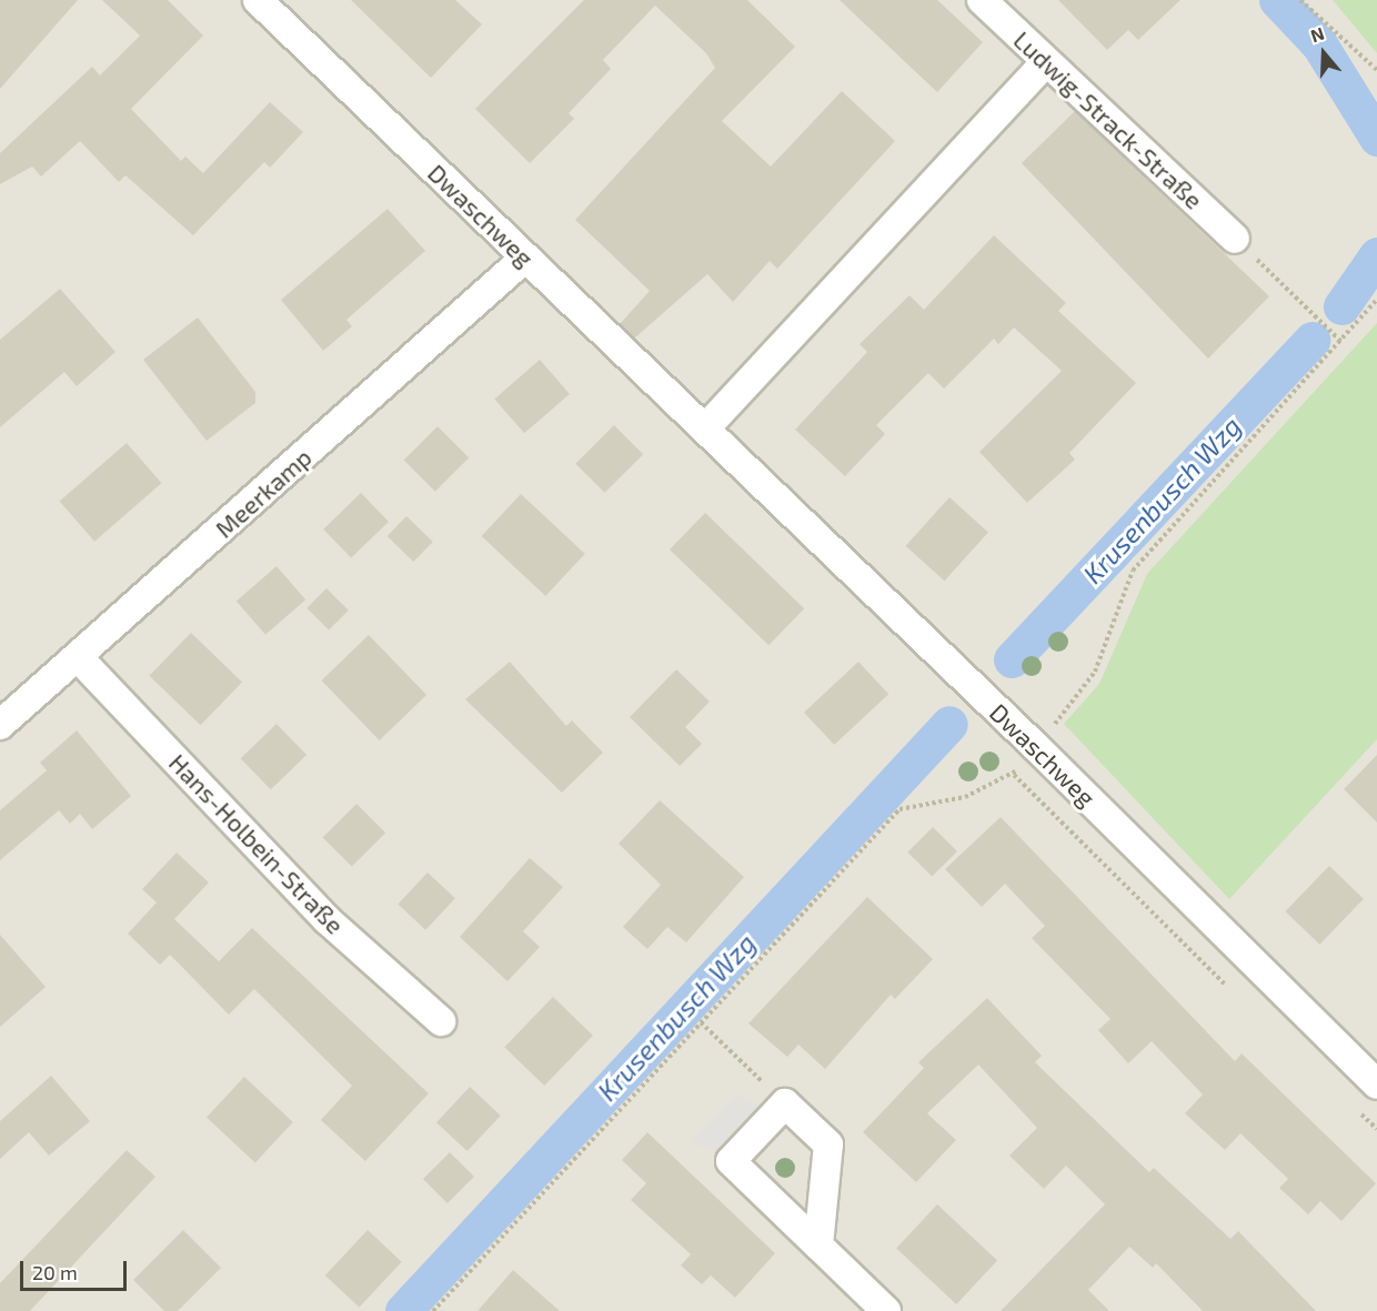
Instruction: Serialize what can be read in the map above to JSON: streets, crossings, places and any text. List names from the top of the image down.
{
  "streets": {
    "street": [
      "Ludwig-Strack-Straße",
      "Dwaschweg",
      "Meerkamp",
      "Hans-Holbein-Straße"
    ]
  },
  "crossings": [
    ["Dwaschweg", "Meerkamp"],
    ["Meerkamp", "Hans-Holbein-Straße"]
  ],
  "water": ["Krusenbusch Wzg"],
  "scale_bar": "20 m",
  "north": "top"
}
